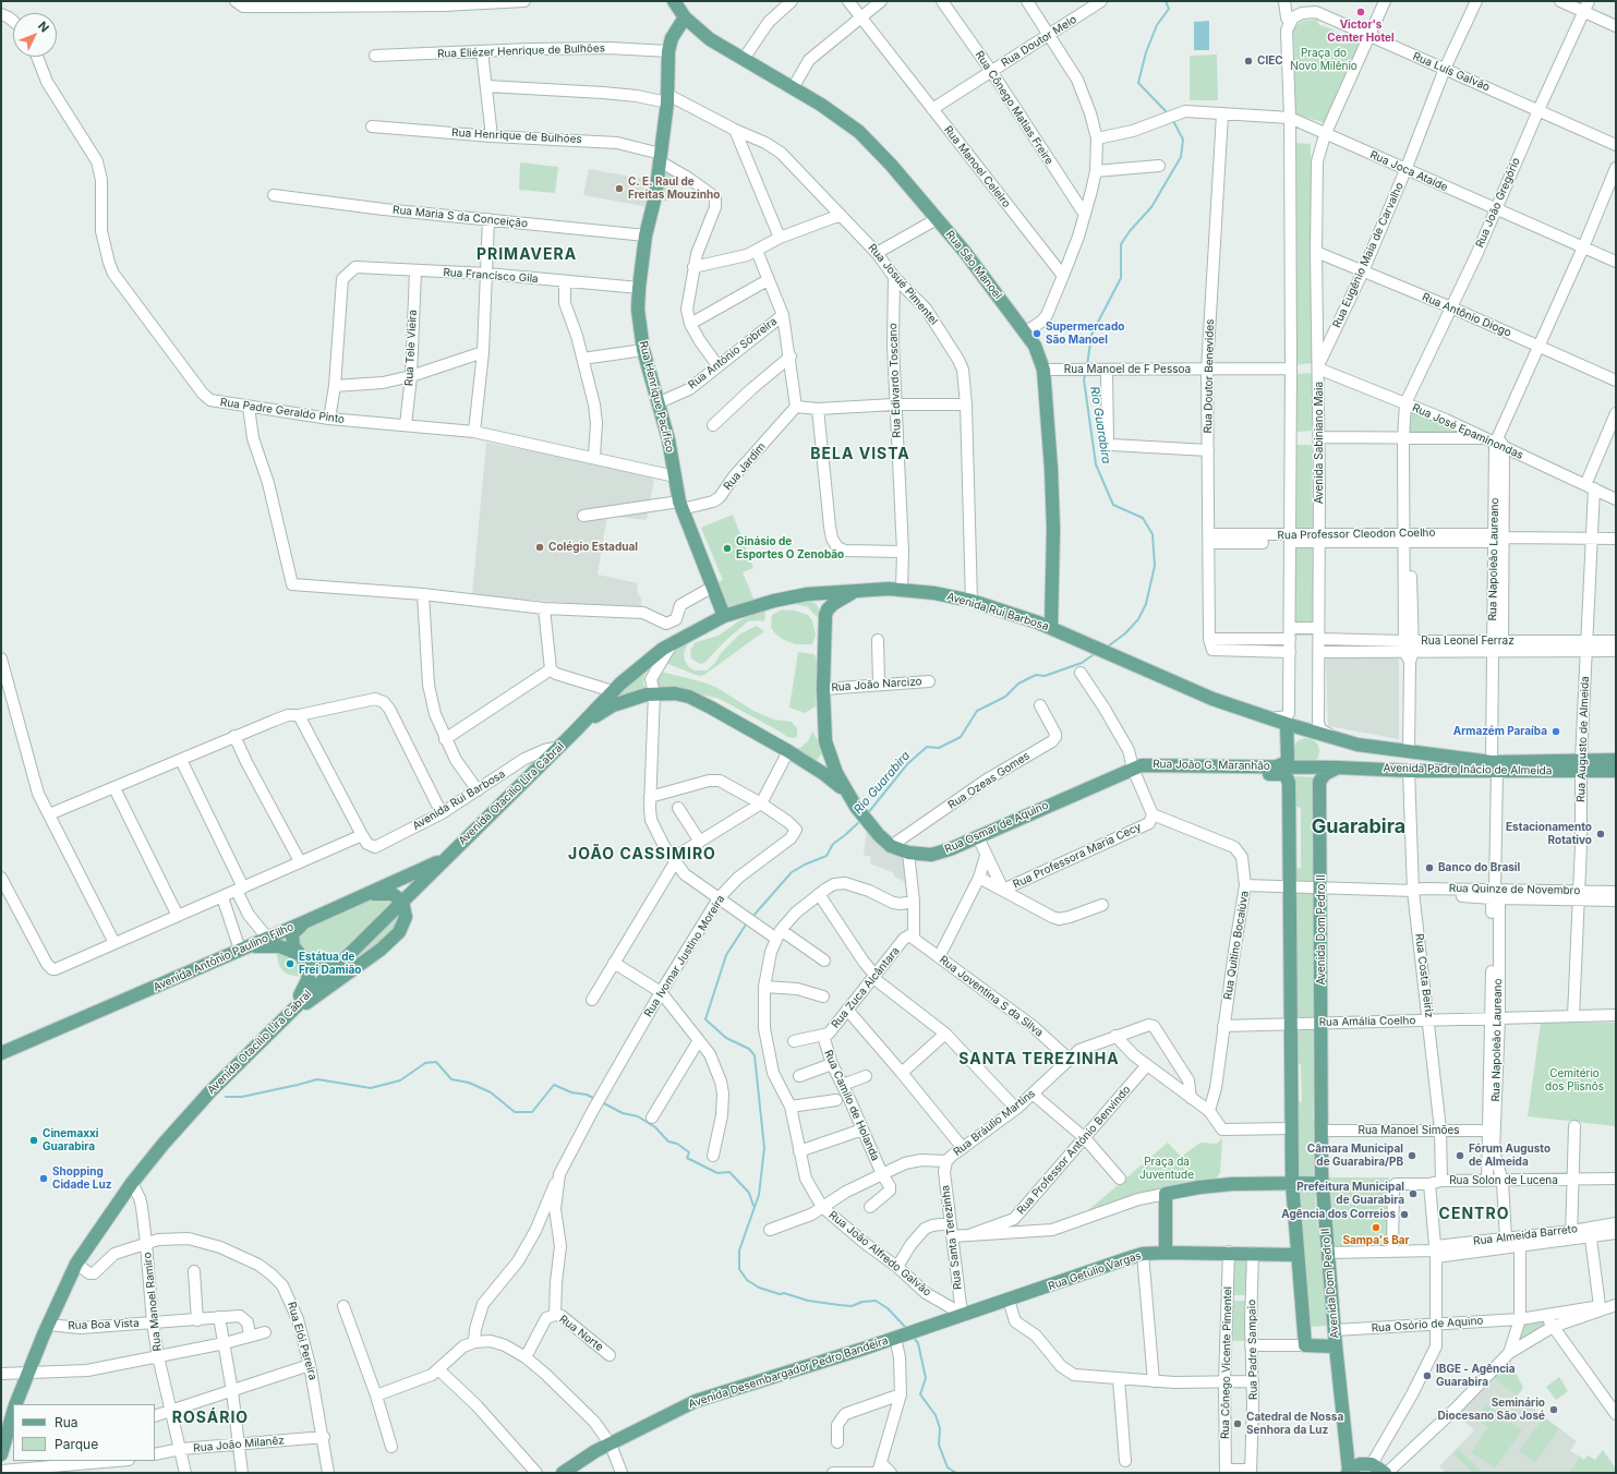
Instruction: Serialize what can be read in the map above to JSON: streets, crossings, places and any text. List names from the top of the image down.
{
  "streets": {
    "main road": [
      "Rua São Manoel",
      "Rua Henrique Pacífico",
      "Avenida Rui Barbosa",
      "Rua João G. Maranhão",
      "Avenida Padre Inácio de Almeida",
      "Avenida Otacílio Lira Cabral",
      "Rua Osmar de Aquino",
      "Avenida Dom Pedro II",
      "Avenida Antônio Paulino Filho",
      "Rua Getúlio Vargas",
      "Avenida Desembargador Pedro Bandeira"
    ],
    "street": [
      "Rua Doutor Melo",
      "Rua Eliézer Henrique de Bulhões",
      "Rua Luís Galvão",
      "Rua Cônego Matias Freire",
      "Rua Henrique de Bulhões",
      "Rua Manoel Celeiro",
      "Rua Joca Ataíde",
      "Rua João Gregório",
      "Rua Maria S da Conceição",
      "Rua Eugênio Maia de Carvalho",
      "Rua Francisco Gila",
      "Rua Josué Pimentel",
      "Rua Antônio Diogo",
      "Rua Tele Vieira",
      "Rua António Sobreira",
      "Rua Manoel de F Pessoa",
      "Rua Doutor Benevides",
      "Rua Edivardo Toscano",
      "Rua Padre Geraldo Pinto",
      "Rua José Epaminondas",
      "Avenida Sabiniano Maia",
      "Rua Jardim",
      "Rua Professor Cleodon Coelho",
      "Rua Napoleão Laureano",
      "Rua Leonel Ferraz",
      "Rua João Narcizo",
      "Rua Augusto de Almeida",
      "Rua Ozeas Gomes",
      "Rua Professora Maria Cecy",
      "Rua Quinze de Novembro",
      "Rua Quitino Bocaiúva",
      "Rua Ivomar Justino Moreira",
      "Rua Costa Beiriz",
      "Rua Zuca Alcântara",
      "Rua Joventina S da Silva",
      "Rua Amália Coelho",
      "Rua Camilo de Holanda",
      "Rua Bráulio Martins",
      "Rua Manoel Simões",
      "Rua Professor António Benvindo",
      "Rua Solon de Lucena",
      "Rua Almeida Barreto",
      "Rua Santa Terezinha",
      "Rua João Alfredo Galvão",
      "Rua Manoel Ramiro",
      "Rua Boa Vista",
      "Rua Osório de Aquino",
      "Rua Norte",
      "Rua Elói Pereira",
      "Rua Padre Sampaio",
      "Rua Cônego Vicente Pimentel",
      "Rua João Milanêz"
    ]
  },
  "crossings": [
    ["Rua Doutor Melo", "Rua Cônego Matias Freire"],
    ["Rua Doutor Melo", "Rua Manoel Celeiro"],
    ["Rua Eliézer Henrique de Bulhões", "Rua Henrique Pacífico"],
    ["Rua Luís Galvão", "Rua João Gregório"],
    ["Rua Luís Galvão", "Rua Eugênio Maia de Carvalho"],
    ["Rua Luís Galvão", "Avenida Sabiniano Maia"],
    ["Rua Henrique de Bulhões", "Rua Henrique Pacífico"],
    ["Rua Joca Ataíde", "Rua João Gregório"],
    ["Rua Joca Ataíde", "Rua Eugênio Maia de Carvalho"],
    ["Rua Joca Ataíde", "Rua Doutor Benevides"],
    ["Rua Joca Ataíde", "Avenida Sabiniano Maia"],
    ["Rua Joca Ataíde", "Rua Napoleão Laureano"],
    ["Rua João Gregório", "Rua Antônio Diogo"],
    ["Rua João Gregório", "Rua José Epaminondas"],
    ["Rua Maria S da Conceição", "Rua Henrique Pacífico"],
    ["Rua Eugênio Maia de Carvalho", "Rua Antônio Diogo"],
    ["Rua Eugênio Maia de Carvalho", "Rua José Epaminondas"],
    ["Rua Eugênio Maia de Carvalho", "Avenida Sabiniano Maia"],
    ["Rua São Manoel", "Rua Manoel de F Pessoa"],
    ["Rua São Manoel", "Rua Henrique Pacífico"],
    ["Rua São Manoel", "Avenida Rui Barbosa"],
    ["Rua Francisco Gila", "Rua Tele Vieira"],
    ["Rua Francisco Gila", "Rua Henrique Pacífico"],
    ["Rua Josué Pimentel", "Rua Edivardo Toscano"],
    ["Rua Josué Pimentel", "Rua Henrique Pacífico"],
    ["Rua Josué Pimentel", "Avenida Rui Barbosa"],
    ["Rua Antônio Diogo", "Avenida Sabiniano Maia"],
    ["Rua Antônio Diogo", "Rua Napoleão Laureano"],
    ["Rua Tele Vieira", "Rua Padre Geraldo Pinto"],
    ["Rua António Sobreira", "Rua Henrique Pacífico"],
    ["Rua Manoel de F Pessoa", "Rua Doutor Benevides"],
    ["Rua Doutor Benevides", "Rua Professor Cleodon Coelho"],
    ["Rua Doutor Benevides", "Rua Leonel Ferraz"],
    ["Rua Edivardo Toscano", "Avenida Rui Barbosa"],
    ["Rua Henrique Pacífico", "Rua Padre Geraldo Pinto"],
    ["Rua Henrique Pacífico", "Rua Jardim"],
    ["Rua Henrique Pacífico", "Avenida Rui Barbosa"],
    ["Rua José Epaminondas", "Avenida Sabiniano Maia"],
    ["Rua José Epaminondas", "Rua Napoleão Laureano"],
    ["Rua José Epaminondas", "Rua Augusto de Almeida"],
    ["Avenida Sabiniano Maia", "Rua Professor Cleodon Coelho"],
    ["Avenida Sabiniano Maia", "Rua Leonel Ferraz"],
    ["Avenida Sabiniano Maia", "Avenida Padre Inácio de Almeida"],
    ["Rua Professor Cleodon Coelho", "Rua Napoleão Laureano"],
    ["Rua Professor Cleodon Coelho", "Rua Augusto de Almeida"],
    ["Rua Napoleão Laureano", "Rua Leonel Ferraz"],
    ["Rua Napoleão Laureano", "Avenida Padre Inácio de Almeida"],
    ["Rua Napoleão Laureano", "Rua Quinze de Novembro"],
    ["Rua Napoleão Laureano", "Rua Amália Coelho"],
    ["Rua Napoleão Laureano", "Rua Manoel Simões"],
    ["Rua Napoleão Laureano", "Rua Solon de Lucena"],
    ["Rua Napoleão Laureano", "Rua Almeida Barreto"],
    ["Avenida Rui Barbosa", "Avenida Padre Inácio de Almeida"],
    ["Avenida Rui Barbosa", "Avenida Otacílio Lira Cabral"],
    ["Avenida Rui Barbosa", "Rua Osmar de Aquino"],
    ["Rua Leonel Ferraz", "Rua Augusto de Almeida"],
    ["Rua João Narcizo", "Rua Osmar de Aquino"],
    ["Rua Augusto de Almeida", "Avenida Padre Inácio de Almeida"],
    ["Rua Augusto de Almeida", "Rua Quinze de Novembro"],
    ["Rua Augusto de Almeida", "Rua Amália Coelho"],
    ["Rua João G. Maranhão", "Avenida Padre Inácio de Almeida"],
    ["Rua João G. Maranhão", "Rua Osmar de Aquino"],
    ["Rua João G. Maranhão", "Rua Quinze de Novembro"],
    ["Avenida Padre Inácio de Almeida", "Avenida Dom Pedro II"],
    ["Avenida Padre Inácio de Almeida", "Rua Costa Beiriz"],
    ["Rua Ozeas Gomes", "Rua Osmar de Aquino"],
    ["Avenida Otacílio Lira Cabral", "Rua Osmar de Aquino"],
    ["Avenida Otacílio Lira Cabral", "Avenida Antônio Paulino Filho"],
    ["Avenida Otacílio Lira Cabral", "Rua Manoel Ramiro"],
    ["Avenida Otacílio Lira Cabral", "Rua Boa Vista"],
    ["Avenida Otacílio Lira Cabral", "Rua Elói Pereira"],
    ["Rua Osmar de Aquino", "Rua Professora Maria Cecy"],
    ["Rua Professora Maria Cecy", "Rua Quitino Bocaiúva"],
    ["Rua Quinze de Novembro", "Avenida Dom Pedro II"],
    ["Rua Quinze de Novembro", "Rua Quitino Bocaiúva"],
    ["Rua Quinze de Novembro", "Rua Costa Beiriz"],
    ["Avenida Dom Pedro II", "Rua Amália Coelho"],
    ["Avenida Dom Pedro II", "Rua Manoel Simões"],
    ["Avenida Dom Pedro II", "Rua Almeida Barreto"],
    ["Avenida Dom Pedro II", "Rua Osório de Aquino"],
    ["Rua Quitino Bocaiúva", "Rua Amália Coelho"],
    ["Rua Costa Beiriz", "Rua Amália Coelho"],
    ["Rua Costa Beiriz", "Rua Manoel Simões"],
    ["Rua Costa Beiriz", "Rua Solon de Lucena"],
    ["Rua Zuca Alcântara", "Rua Joventina S da Silva"],
    ["Rua Zuca Alcântara", "Rua Camilo de Holanda"],
    ["Rua Joventina S da Silva", "Rua Bráulio Martins"],
    ["Rua Camilo de Holanda", "Rua Bráulio Martins"],
    ["Rua Bráulio Martins", "Rua Santa Terezinha"],
    ["Rua Bráulio Martins", "Rua João Alfredo Galvão"],
    ["Rua Professor António Benvindo", "Rua Santa Terezinha"],
    ["Rua Solon de Lucena", "Rua Almeida Barreto"],
    ["Rua Santa Terezinha", "Rua João Alfredo Galvão"],
    ["Rua Santa Terezinha", "Rua Getúlio Vargas"],
    ["Rua João Alfredo Galvão", "Rua Getúlio Vargas"],
    ["Rua Getúlio Vargas", "Rua Padre Sampaio"],
    ["Rua Getúlio Vargas", "Rua Cônego Vicente Pimentel"],
    ["Rua Getúlio Vargas", "Avenida Desembargador Pedro Bandeira"],
    ["Rua Manoel Ramiro", "Rua Boa Vista"],
    ["Rua Manoel Ramiro", "Rua Elói Pereira"],
    ["Rua Manoel Ramiro", "Rua João Milanêz"],
    ["Rua Elói Pereira", "Rua João Milanêz"]
  ],
  "districts": [
    "PRIMAVERA",
    "BELA VISTA",
    "Guarabira",
    "JOÃO CASSIMIRO",
    "SANTA TEREZINHA",
    "CENTRO",
    "ROSÁRIO"
  ],
  "water": ["Rio Guarabira"],
  "parks": ["Praça do Novo Milênio", "Cemitério dos Plisnôs", "Praça da Juventude"],
  "places": [
    "Victor's Center Hotel",
    "CIEC",
    "C. E. Raul de Freitas Mouzinho",
    "Supermercado São Manoel",
    "Colégio Estadual",
    "Ginásio de Esportes O Zenobão",
    "Armazém Paraíba",
    "Estacionamento Rotativo",
    "Banco do Brasil",
    "Estátua de Frei Damião",
    "Cinemaxxi Guarabira",
    "Câmara Municipal de Guarabira/PB",
    "Fórum Augusto de Almeida",
    "Shopping Cidade Luz",
    "Prefeitura Municipal de Guarabira",
    "Agência dos Correios",
    "Sampa's Bar",
    "IBGE - Agência Guarabira",
    "Seminário Diocesano São José",
    "Catedral de Nossa Senhora da Luz"
  ],
  "legend": ["Rua", "Parque"],
  "north": "top right"
}
